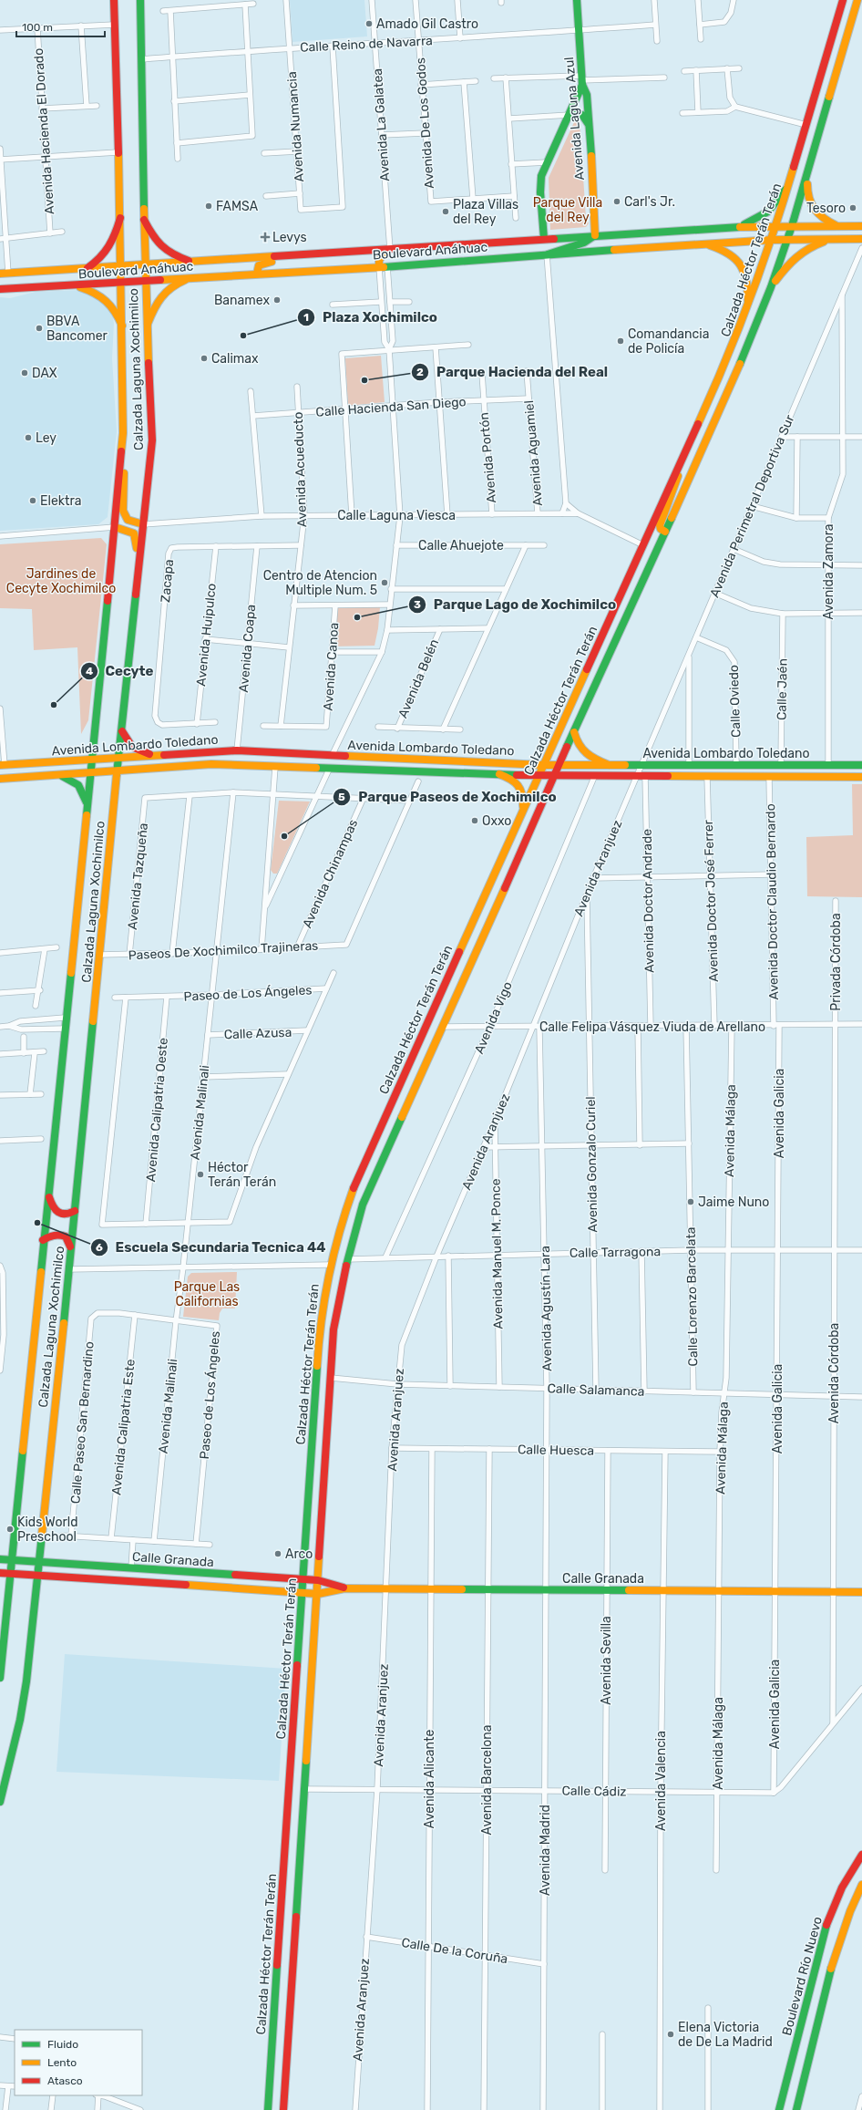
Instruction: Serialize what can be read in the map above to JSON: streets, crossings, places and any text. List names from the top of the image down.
{
  "streets": {
    "main road": [
      "Avenida Laguna Azul",
      "Boulevard Anáhuac",
      "Calzada Héctor Terán Terán",
      "Calzada Laguna Xochimilco",
      "Avenida Lombardo Toledano",
      "Calle Granada",
      "Boulevard Río Nuevo"
    ],
    "street": [
      "Calle Reino de Navarra",
      "Avenida De Los Godos",
      "Avenida La Galatea",
      "Avenida Numancia",
      "Avenida Hacienda El Dorado",
      "Calle Hacienda San Diego",
      "Avenida Aguamiel",
      "Avenida Portón",
      "Avenida Acueducto",
      "Avenida Perimetral Deportiva Sur",
      "Calle Laguna Viesca",
      "Calle Ahuejote",
      "Avenida Zamora",
      "Zacapa",
      "Avenida Huipulco",
      "Avenida Coapa",
      "Avenida Canoa",
      "Avenida Belén",
      "Calle Jaén",
      "Calle Oviedo",
      "Avenida Aranjuez",
      "Avenida Chinampas",
      "Avenida Tazqueña",
      "Avenida Doctor Andrade",
      "Avenida Doctor José Ferrer",
      "Avenida Doctor Claudio Bernardo",
      "Paseos De Xochimilco Trajineras",
      "Privada Córdoba",
      "Paseo de Los Ángeles",
      "Avenida Vigo",
      "Calle Felipa Vásquez Viuda de Arellano",
      "Calle Azusa",
      "Avenida Calipatria Oeste",
      "Avenida Malinali",
      "Avenida Galicia",
      "Avenida Málaga",
      "Avenida Gonzalo Curiel",
      "Calle Tarragona",
      "Avenida Manuel M. Ponce",
      "Calle Lorenzo Barcelata",
      "Avenida Agustín Lara",
      "Avenida Córdoba",
      "Calle Salamanca",
      "Calle Paseo San Bernardino",
      "Avenida Calipatria Este",
      "Calle Huesca",
      "Avenida Sevilla",
      "Avenida Alicante",
      "Avenida Barcelona",
      "Avenida Valencia",
      "Calle Cádiz",
      "Avenida Madrid",
      "Calle De la Coruña"
    ]
  },
  "crossings": [
    ["Calle Reino de Navarra", "Avenida Laguna Azul"],
    ["Calle Reino de Navarra", "Avenida De Los Godos"],
    ["Calle Reino de Navarra", "Avenida La Galatea"],
    ["Calle Reino de Navarra", "Avenida Numancia"],
    ["Calle Reino de Navarra", "Calzada Laguna Xochimilco"],
    ["Avenida Laguna Azul", "Boulevard Anáhuac"],
    ["Avenida La Galatea", "Boulevard Anáhuac"],
    ["Boulevard Anáhuac", "Calzada Héctor Terán Terán"],
    ["Boulevard Anáhuac", "Calzada Laguna Xochimilco"],
    ["Calzada Héctor Terán Terán", "Calle Laguna Viesca"],
    ["Calzada Héctor Terán Terán", "Avenida Lombardo Toledano"],
    ["Calzada Héctor Terán Terán", "Calle Felipa Vásquez Viuda de Arellano"],
    ["Calzada Héctor Terán Terán", "Calle Tarragona"],
    ["Calzada Héctor Terán Terán", "Calle Salamanca"],
    ["Calzada Héctor Terán Terán", "Calle Granada"],
    ["Calzada Héctor Terán Terán", "Calle Cádiz"],
    ["Calzada Laguna Xochimilco", "Calle Laguna Viesca"],
    ["Calzada Laguna Xochimilco", "Avenida Lombardo Toledano"],
    ["Calzada Laguna Xochimilco", "Paseos De Xochimilco Trajineras"],
    ["Calzada Laguna Xochimilco", "Calle Granada"],
    ["Calle Hacienda San Diego", "Avenida Aguamiel"],
    ["Calle Hacienda San Diego", "Avenida Portón"],
    ["Calle Hacienda San Diego", "Avenida Acueducto"],
    ["Avenida Aguamiel", "Calle Laguna Viesca"],
    ["Avenida Portón", "Calle Laguna Viesca"],
    ["Avenida Acueducto", "Calle Laguna Viesca"],
    ["Avenida Acueducto", "Zacapa"],
    ["Avenida Acueducto", "Avenida Canoa"],
    ["Avenida Perimetral Deportiva Sur", "Avenida Zamora"],
    ["Avenida Perimetral Deportiva Sur", "Calle Oviedo"],
    ["Avenida Perimetral Deportiva Sur", "Avenida Lombardo Toledano"],
    ["Avenida Perimetral Deportiva Sur", "Avenida Aranjuez"],
    ["Avenida Zamora", "Avenida Lombardo Toledano"],
    ["Zacapa", "Avenida Huipulco"],
    ["Zacapa", "Avenida Coapa"],
    ["Avenida Coapa", "Avenida Lombardo Toledano"],
    ["Calle Jaén", "Avenida Lombardo Toledano"],
    ["Calle Oviedo", "Avenida Lombardo Toledano"],
    ["Avenida Lombardo Toledano", "Avenida Aranjuez"],
    ["Avenida Lombardo Toledano", "Avenida Doctor Andrade"],
    ["Avenida Lombardo Toledano", "Avenida Doctor José Ferrer"],
    ["Avenida Lombardo Toledano", "Avenida Doctor Claudio Bernardo"],
    ["Avenida Lombardo Toledano", "Avenida Vigo"],
    ["Avenida Aranjuez", "Calle Felipa Vásquez Viuda de Arellano"],
    ["Avenida Aranjuez", "Avenida Gonzalo Curiel"],
    ["Avenida Aranjuez", "Calle Tarragona"],
    ["Avenida Aranjuez", "Avenida Manuel M. Ponce"],
    ["Avenida Aranjuez", "Calle Salamanca"],
    ["Avenida Aranjuez", "Calle Huesca"],
    ["Avenida Aranjuez", "Calle Granada"],
    ["Avenida Aranjuez", "Calle Cádiz"],
    ["Avenida Aranjuez", "Calle De la Coruña"],
    ["Avenida Chinampas", "Paseos De Xochimilco Trajineras"],
    ["Avenida Tazqueña", "Paseos De Xochimilco Trajineras"],
    ["Avenida Doctor Andrade", "Calle Felipa Vásquez Viuda de Arellano"],
    ["Avenida Doctor José Ferrer", "Calle Felipa Vásquez Viuda de Arellano"],
    ["Avenida Doctor Claudio Bernardo", "Calle Felipa Vásquez Viuda de Arellano"],
    ["Avenida Doctor Claudio Bernardo", "Avenida Galicia"],
    ["Paseos De Xochimilco Trajineras", "Avenida Malinali"],
    ["Privada Córdoba", "Calle Felipa Vásquez Viuda de Arellano"],
    ["Privada Córdoba", "Avenida Córdoba"],
    ["Paseo de Los Ángeles", "Calle Azusa"],
    ["Paseo de Los Ángeles", "Avenida Calipatria Oeste"],
    ["Paseo de Los Ángeles", "Avenida Malinali"],
    ["Paseo de Los Ángeles", "Calle Paseo San Bernardino"],
    ["Paseo de Los Ángeles", "Avenida Calipatria Este"],
    ["Avenida Vigo", "Calle Felipa Vásquez Viuda de Arellano"],
    ["Avenida Vigo", "Calle Tarragona"],
    ["Calle Felipa Vásquez Viuda de Arellano", "Avenida Galicia"],
    ["Calle Felipa Vásquez Viuda de Arellano", "Avenida Málaga"],
    ["Calle Felipa Vásquez Viuda de Arellano", "Avenida Gonzalo Curiel"],
    ["Calle Felipa Vásquez Viuda de Arellano", "Calle Lorenzo Barcelata"],
    ["Calle Felipa Vásquez Viuda de Arellano", "Avenida Agustín Lara"],
    ["Calle Felipa Vásquez Viuda de Arellano", "Avenida Córdoba"],
    ["Calle Azusa", "Avenida Malinali"],
    ["Avenida Galicia", "Calle Tarragona"],
    ["Avenida Galicia", "Calle Salamanca"],
    ["Avenida Galicia", "Calle Granada"],
    ["Avenida Galicia", "Calle Cádiz"],
    ["Avenida Málaga", "Calle Tarragona"],
    ["Avenida Málaga", "Calle Salamanca"],
    ["Avenida Málaga", "Calle Huesca"],
    ["Avenida Málaga", "Calle Granada"],
    ["Avenida Málaga", "Calle Cádiz"],
    ["Avenida Gonzalo Curiel", "Calle Tarragona"],
    ["Avenida Gonzalo Curiel", "Calle Salamanca"],
    ["Calle Tarragona", "Avenida Manuel M. Ponce"],
    ["Calle Tarragona", "Calle Lorenzo Barcelata"],
    ["Calle Tarragona", "Avenida Agustín Lara"],
    ["Calle Tarragona", "Avenida Córdoba"],
    ["Avenida Manuel M. Ponce", "Calle Salamanca"],
    ["Calle Lorenzo Barcelata", "Calle Salamanca"],
    ["Avenida Agustín Lara", "Calle Salamanca"],
    ["Avenida Agustín Lara", "Calle Huesca"],
    ["Avenida Agustín Lara", "Calle Granada"],
    ["Avenida Agustín Lara", "Avenida Madrid"],
    ["Avenida Córdoba", "Calle Salamanca"],
    ["Avenida Córdoba", "Calle Granada"],
    ["Calle Huesca", "Avenida Sevilla"],
    ["Calle Huesca", "Avenida Alicante"],
    ["Calle Huesca", "Avenida Barcelona"],
    ["Calle Huesca", "Avenida Valencia"],
    ["Calle Granada", "Avenida Sevilla"],
    ["Calle Granada", "Avenida Alicante"],
    ["Calle Granada", "Avenida Barcelona"],
    ["Calle Granada", "Avenida Valencia"],
    ["Calle Granada", "Avenida Madrid"],
    ["Avenida Sevilla", "Calle Cádiz"],
    ["Avenida Alicante", "Calle Cádiz"],
    ["Avenida Alicante", "Calle De la Coruña"],
    ["Avenida Barcelona", "Calle Cádiz"],
    ["Avenida Barcelona", "Calle De la Coruña"],
    ["Avenida Valencia", "Calle Cádiz"],
    ["Calle Cádiz", "Avenida Madrid"],
    ["Avenida Madrid", "Calle De la Coruña"]
  ],
  "parks": ["Parque Villa del Rey", "Jardines de Cecyte Xochimilco", "Parque Las Californias"],
  "places": {
    "other": [
      "Amado Gil Castro",
      "Carl's Jr.",
      "FAMSA",
      "Tesoro",
      "Plaza Villas del Rey",
      "Banamex",
      "BBVA Bancomer",
      "Plaza Xochimilco",
      "Comandancia de Policía",
      "Calimax",
      "DAX",
      "Parque Hacienda del Real",
      "Ley",
      "Elektra",
      "Centro de Atencion Multiple Num. 5",
      "Parque Lago de Xochimilco",
      "Cecyte",
      "Oxxo",
      "Parque Paseos de Xochimilco",
      "Héctor Terán Terán",
      "Jaime Nuno",
      "Escuela Secundaria Tecnica 44",
      "Kids World Preschool",
      "Arco",
      "Elena Victoria de De La Madrid"
    ],
    "health": ["Levys"]
  },
  "legend": ["Fluido", "Lento", "Atasco"],
  "scale_bar": "100 m"
}
